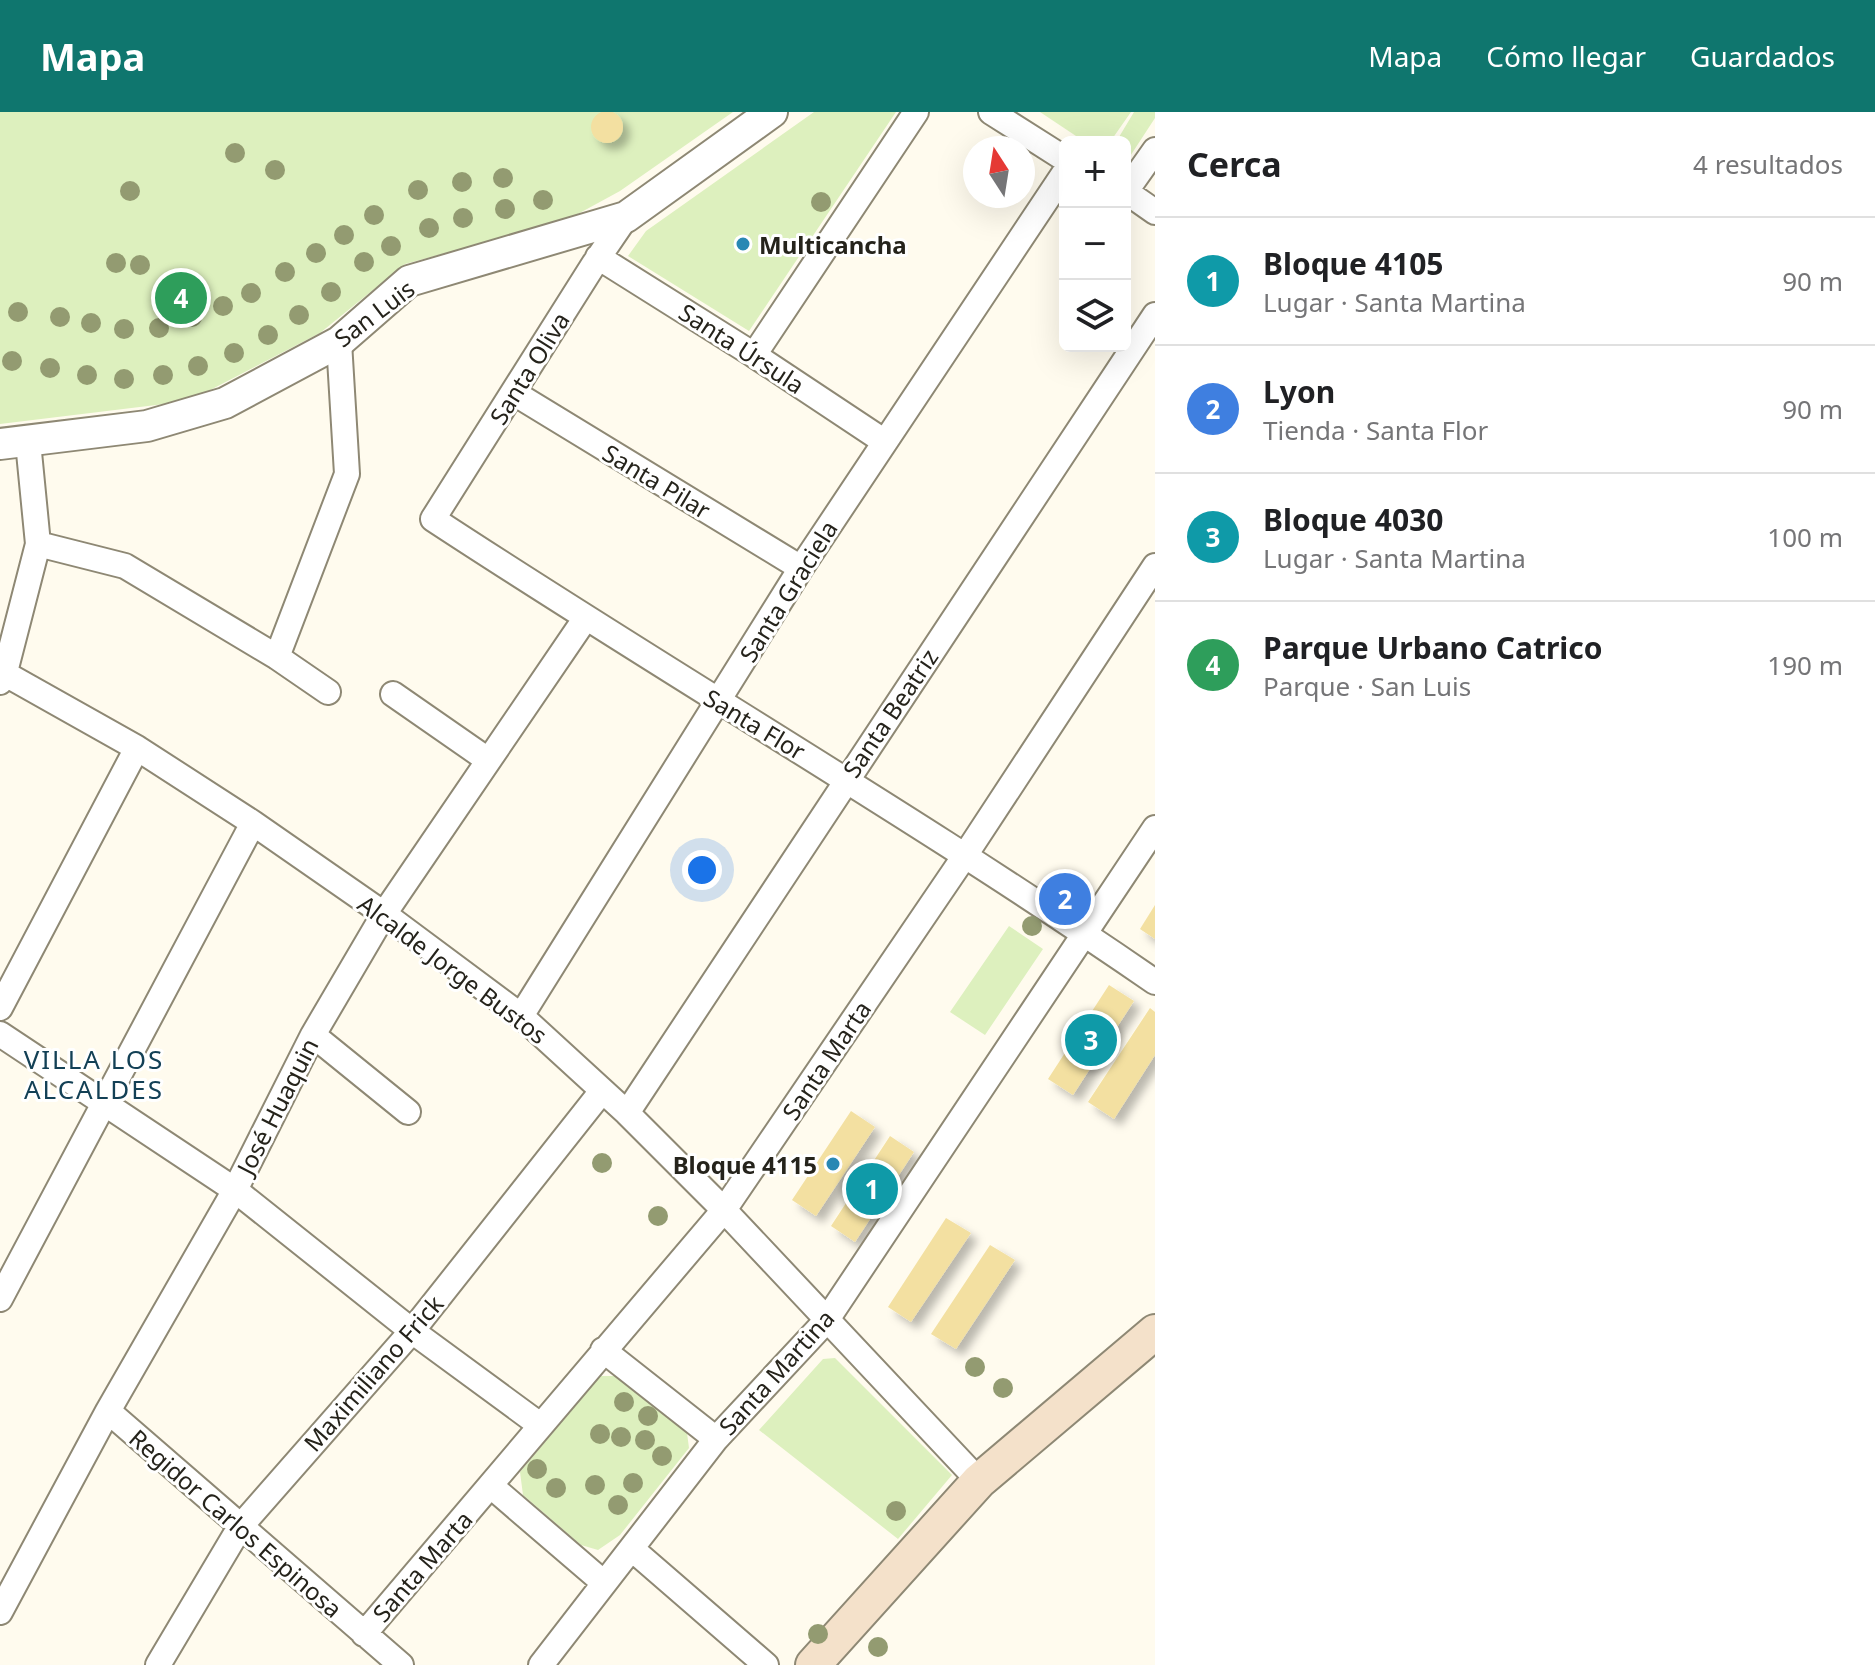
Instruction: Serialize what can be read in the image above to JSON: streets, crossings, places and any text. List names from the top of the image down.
{
  "streets": {
    "street": [
      "San Luis",
      "Santa Úrsula",
      "Santa Oliva",
      "Santa Pilar",
      "Santa Graciela",
      "Santa Beatriz",
      "Santa Flor",
      "Alcalde Jorge Bustos",
      "Santa Marta",
      "José Huaquin",
      "Santa Martina",
      "Maximiliano Frick",
      "Regidor Carlos Espinosa"
    ]
  },
  "crossings": [
    ["San Luis", "Santa Oliva"],
    ["Santa Úrsula", "Santa Oliva"],
    ["Santa Úrsula", "Santa Graciela"],
    ["Santa Oliva", "Santa Pilar"],
    ["Santa Oliva", "Santa Flor"],
    ["Santa Pilar", "Santa Graciela"],
    ["Santa Graciela", "Santa Flor"],
    ["Santa Graciela", "Alcalde Jorge Bustos"],
    ["Santa Beatriz", "Santa Flor"],
    ["Santa Beatriz", "Alcalde Jorge Bustos"],
    ["Santa Flor", "Santa Marta"],
    ["Santa Flor", "José Huaquin"],
    ["Santa Flor", "Santa Martina"],
    ["Alcalde Jorge Bustos", "Santa Marta"],
    ["Alcalde Jorge Bustos", "José Huaquin"],
    ["Alcalde Jorge Bustos", "Santa Martina"],
    ["Alcalde Jorge Bustos", "Maximiliano Frick"],
    ["Santa Marta", "Regidor Carlos Espinosa"],
    ["José Huaquin", "Regidor Carlos Espinosa"],
    ["Maximiliano Frick", "Regidor Carlos Espinosa"]
  ],
  "districts": ["VILLA LOS ALCALDES"],
  "places": ["Multicancha", "Bloque 4115"],
  "north": "top",
  "page": {
    "header": "Mapa",
    "nav": ["Mapa", "Cómo llegar", "Guardados"],
    "heading": ["Cerca", "4 resultados"],
    "map_buttons": ["+", "−"],
    "list": [
      {
        "mark": "1",
        "name": "Bloque 4105",
        "note": "Lugar · Santa Martina",
        "value": "90 m"
      },
      {
        "mark": "2",
        "name": "Lyon",
        "note": "Tienda · Santa Flor",
        "value": "90 m"
      },
      {
        "mark": "3",
        "name": "Bloque 4030",
        "note": "Lugar · Santa Martina",
        "value": "100 m"
      },
      {
        "mark": "4",
        "name": "Parque Urbano Catrico",
        "note": "Parque · San Luis",
        "value": "190 m"
      }
    ],
    "pins": [
      "4",
      "2",
      "3",
      "1"
    ]
  }
}
